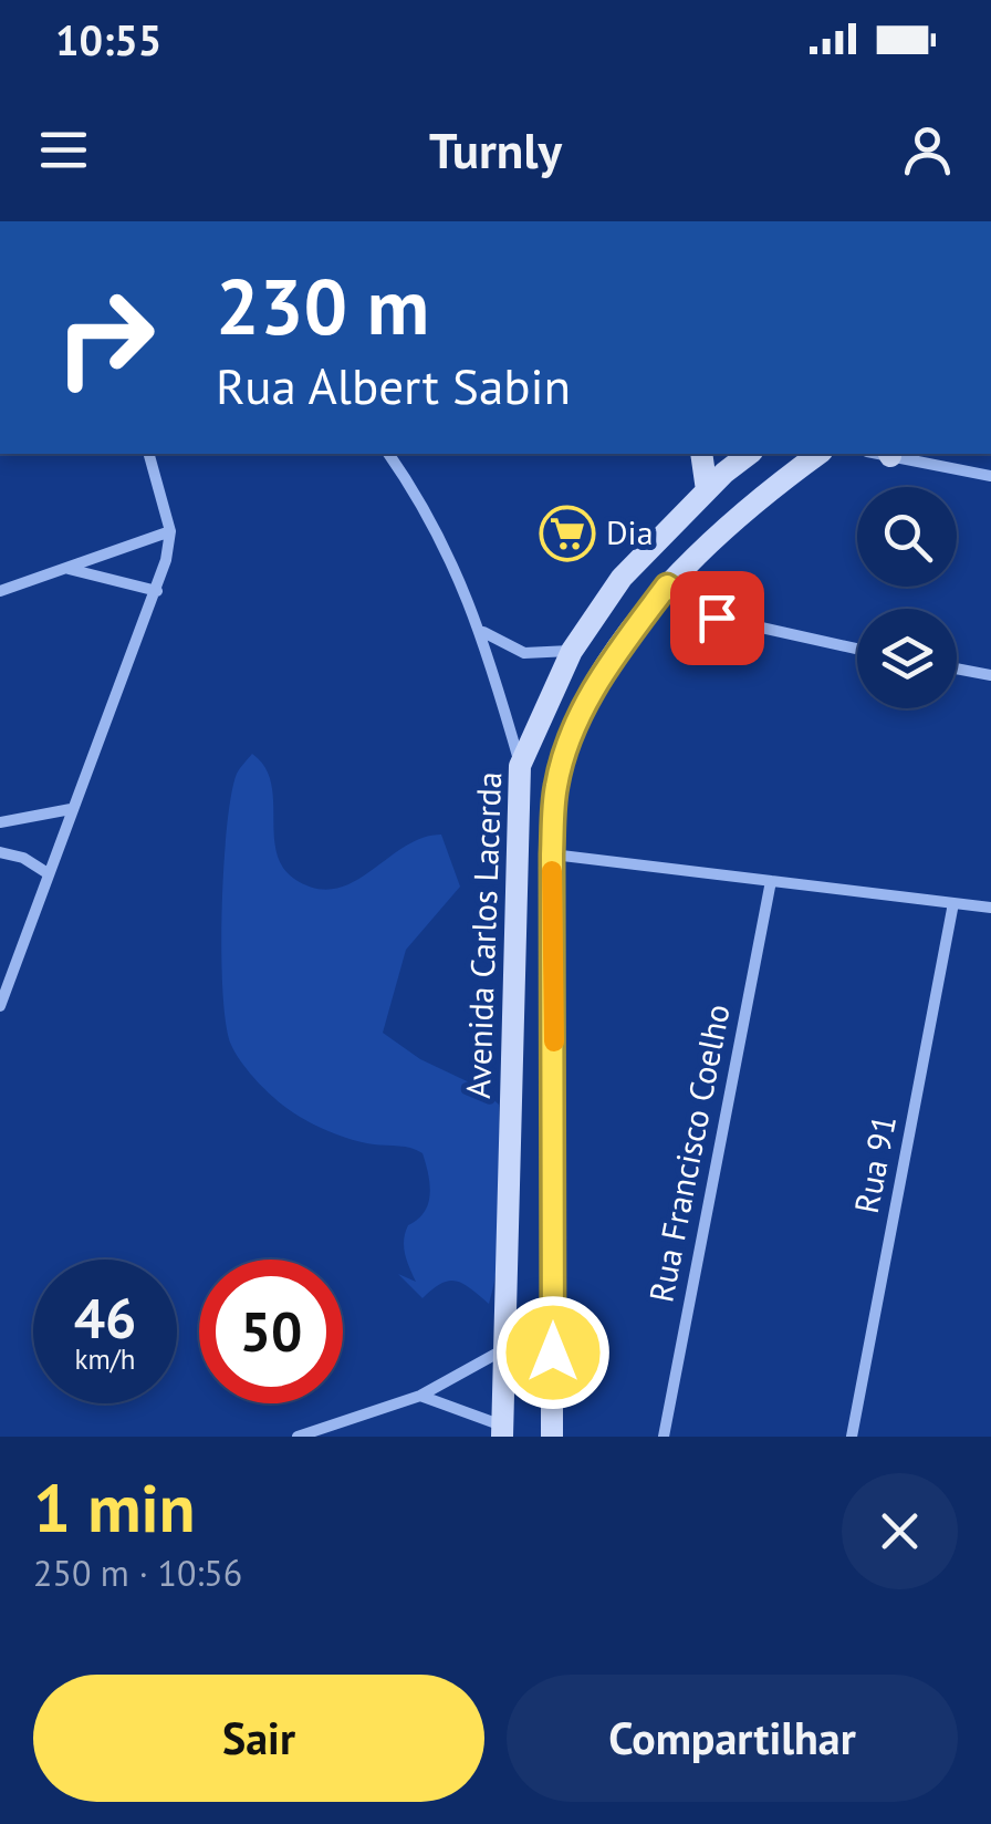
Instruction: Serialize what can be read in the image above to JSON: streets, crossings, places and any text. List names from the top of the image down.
{
  "streets": {
    "main road": ["Avenida Carlos Lacerda"],
    "street": ["Rua Francisco Coelho", "Rua 91"]
  },
  "places": {
    "supermarket": ["Dia"]
  },
  "page": {
    "status": "10:55",
    "header": "Turnly",
    "turn": ["230 m", "Rua Albert Sabin"],
    "speed": "46 km/h",
    "limit": "50",
    "heading": ["1 min", "250 m · 10:56"],
    "buttons": ["Sair", "Compartilhar"]
  }
}
